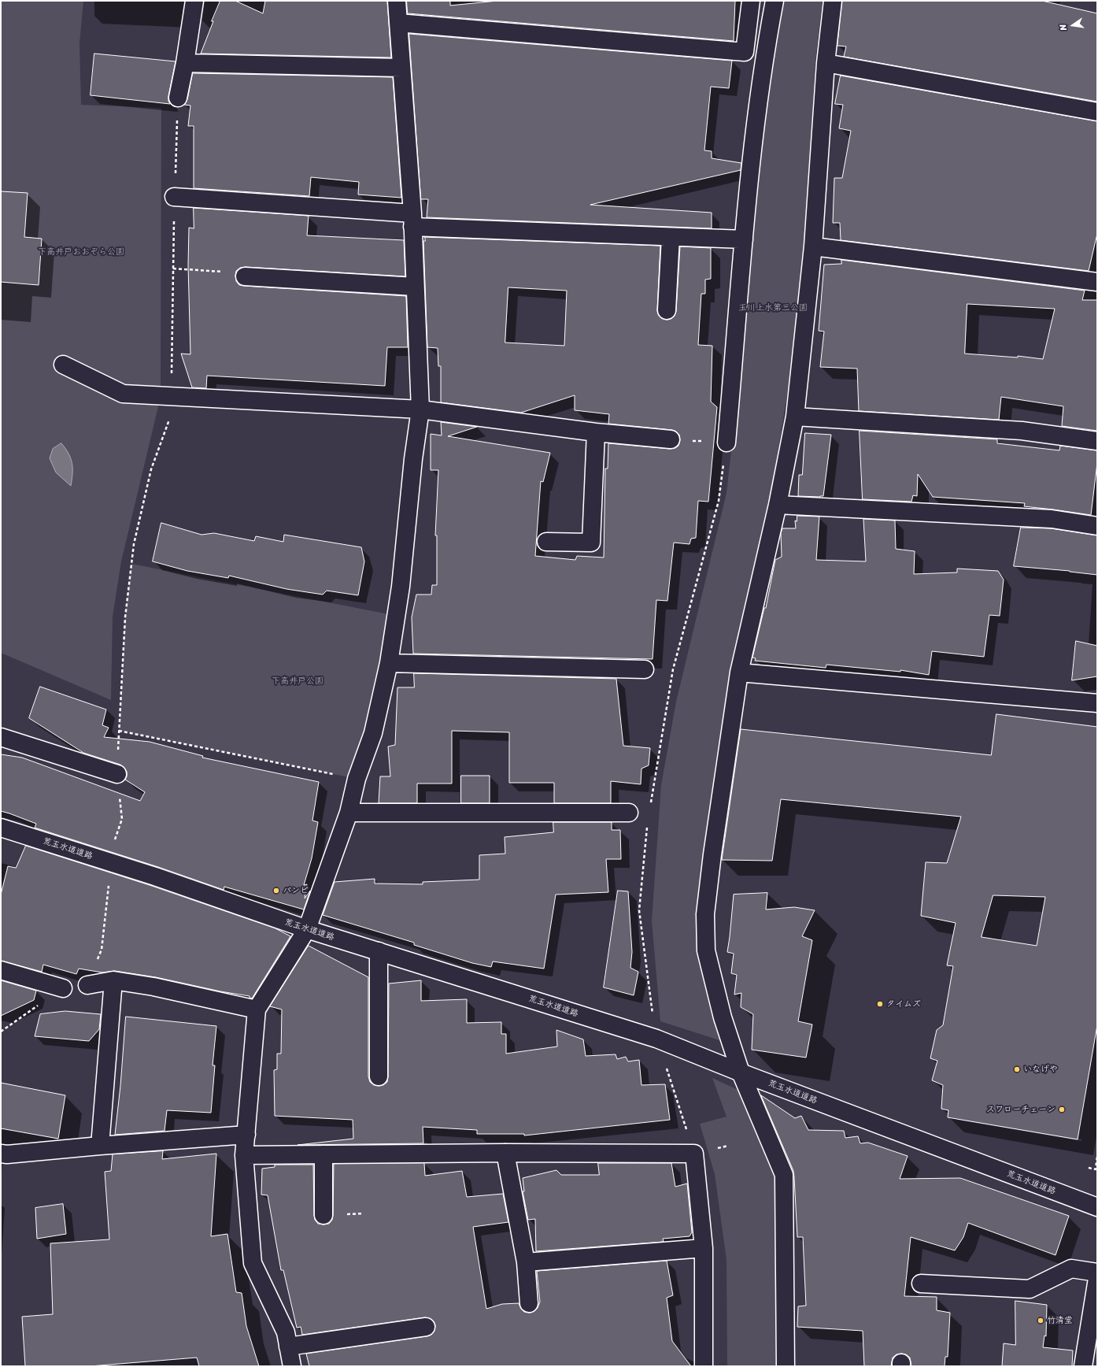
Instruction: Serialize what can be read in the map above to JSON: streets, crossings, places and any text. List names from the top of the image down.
{
  "streets": {
    "main road": ["荒玉水道道路"]
  },
  "parks": ["下高井戸おおぞら公園", "玉川上水第三公園", "下高井戸公園"],
  "places": [
    "バンビ",
    "タイムズ",
    "いなげや",
    "スワローチェーン",
    "竹清堂"
  ],
  "north": "left"
}
